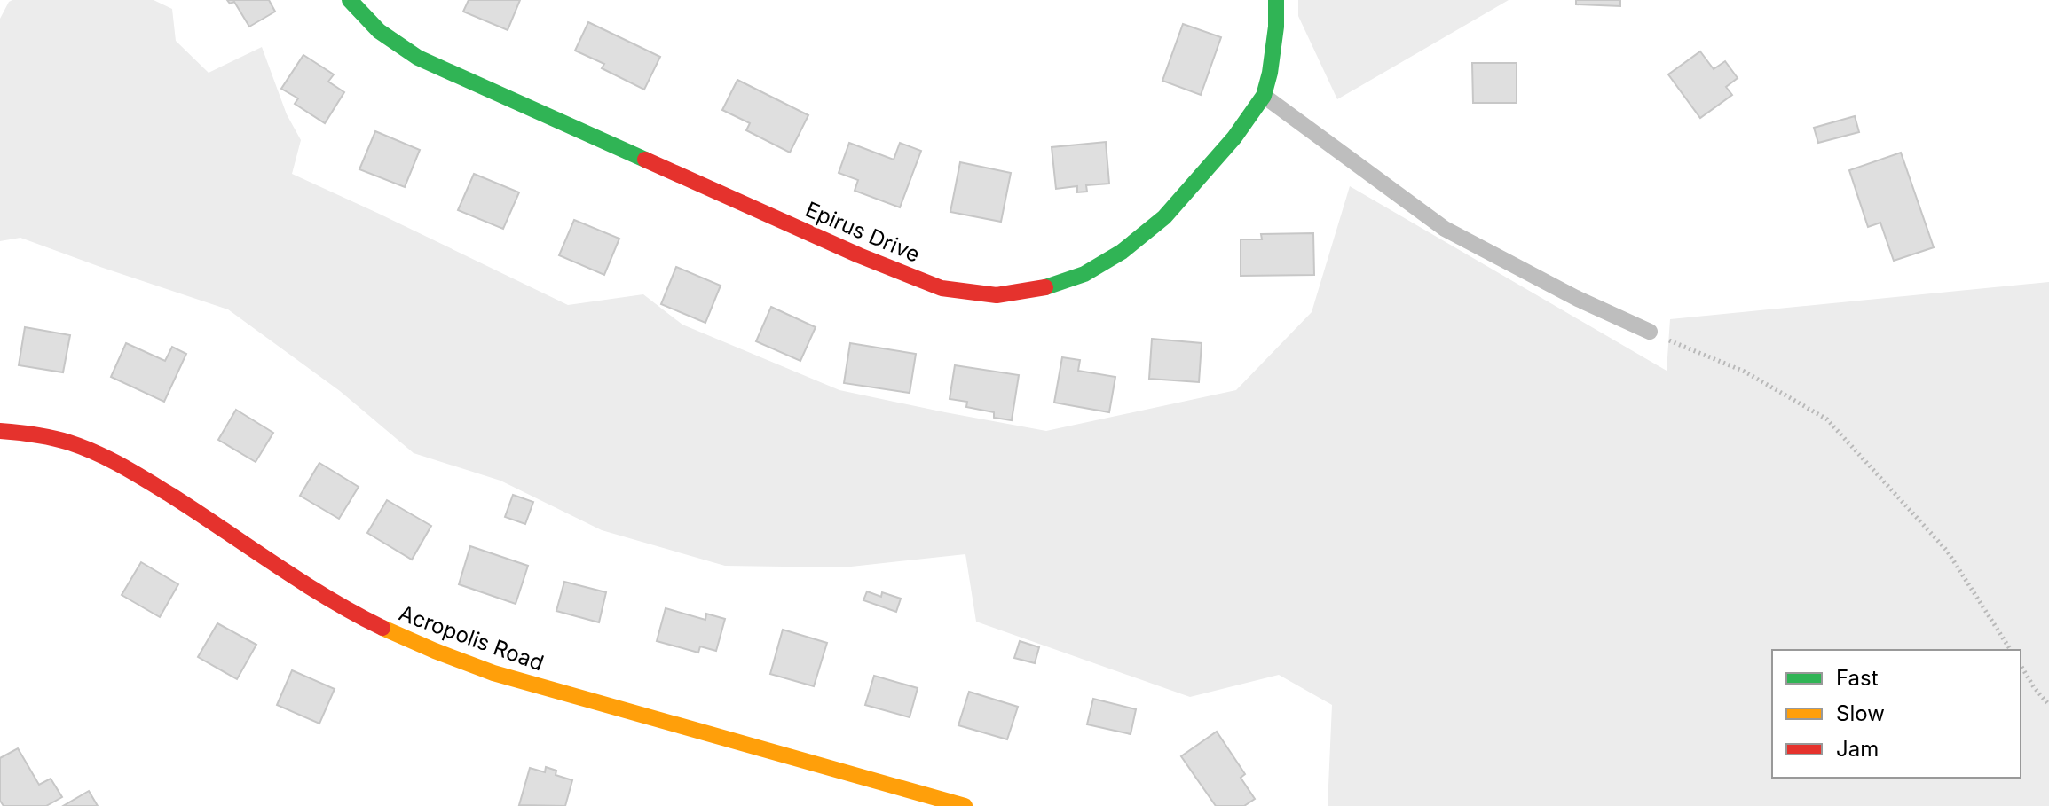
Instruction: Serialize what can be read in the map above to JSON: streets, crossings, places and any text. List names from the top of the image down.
{
  "streets": {
    "street": ["Epirus Drive", "Acropolis Road"]
  },
  "legend": ["Fast", "Slow", "Jam"]
}
